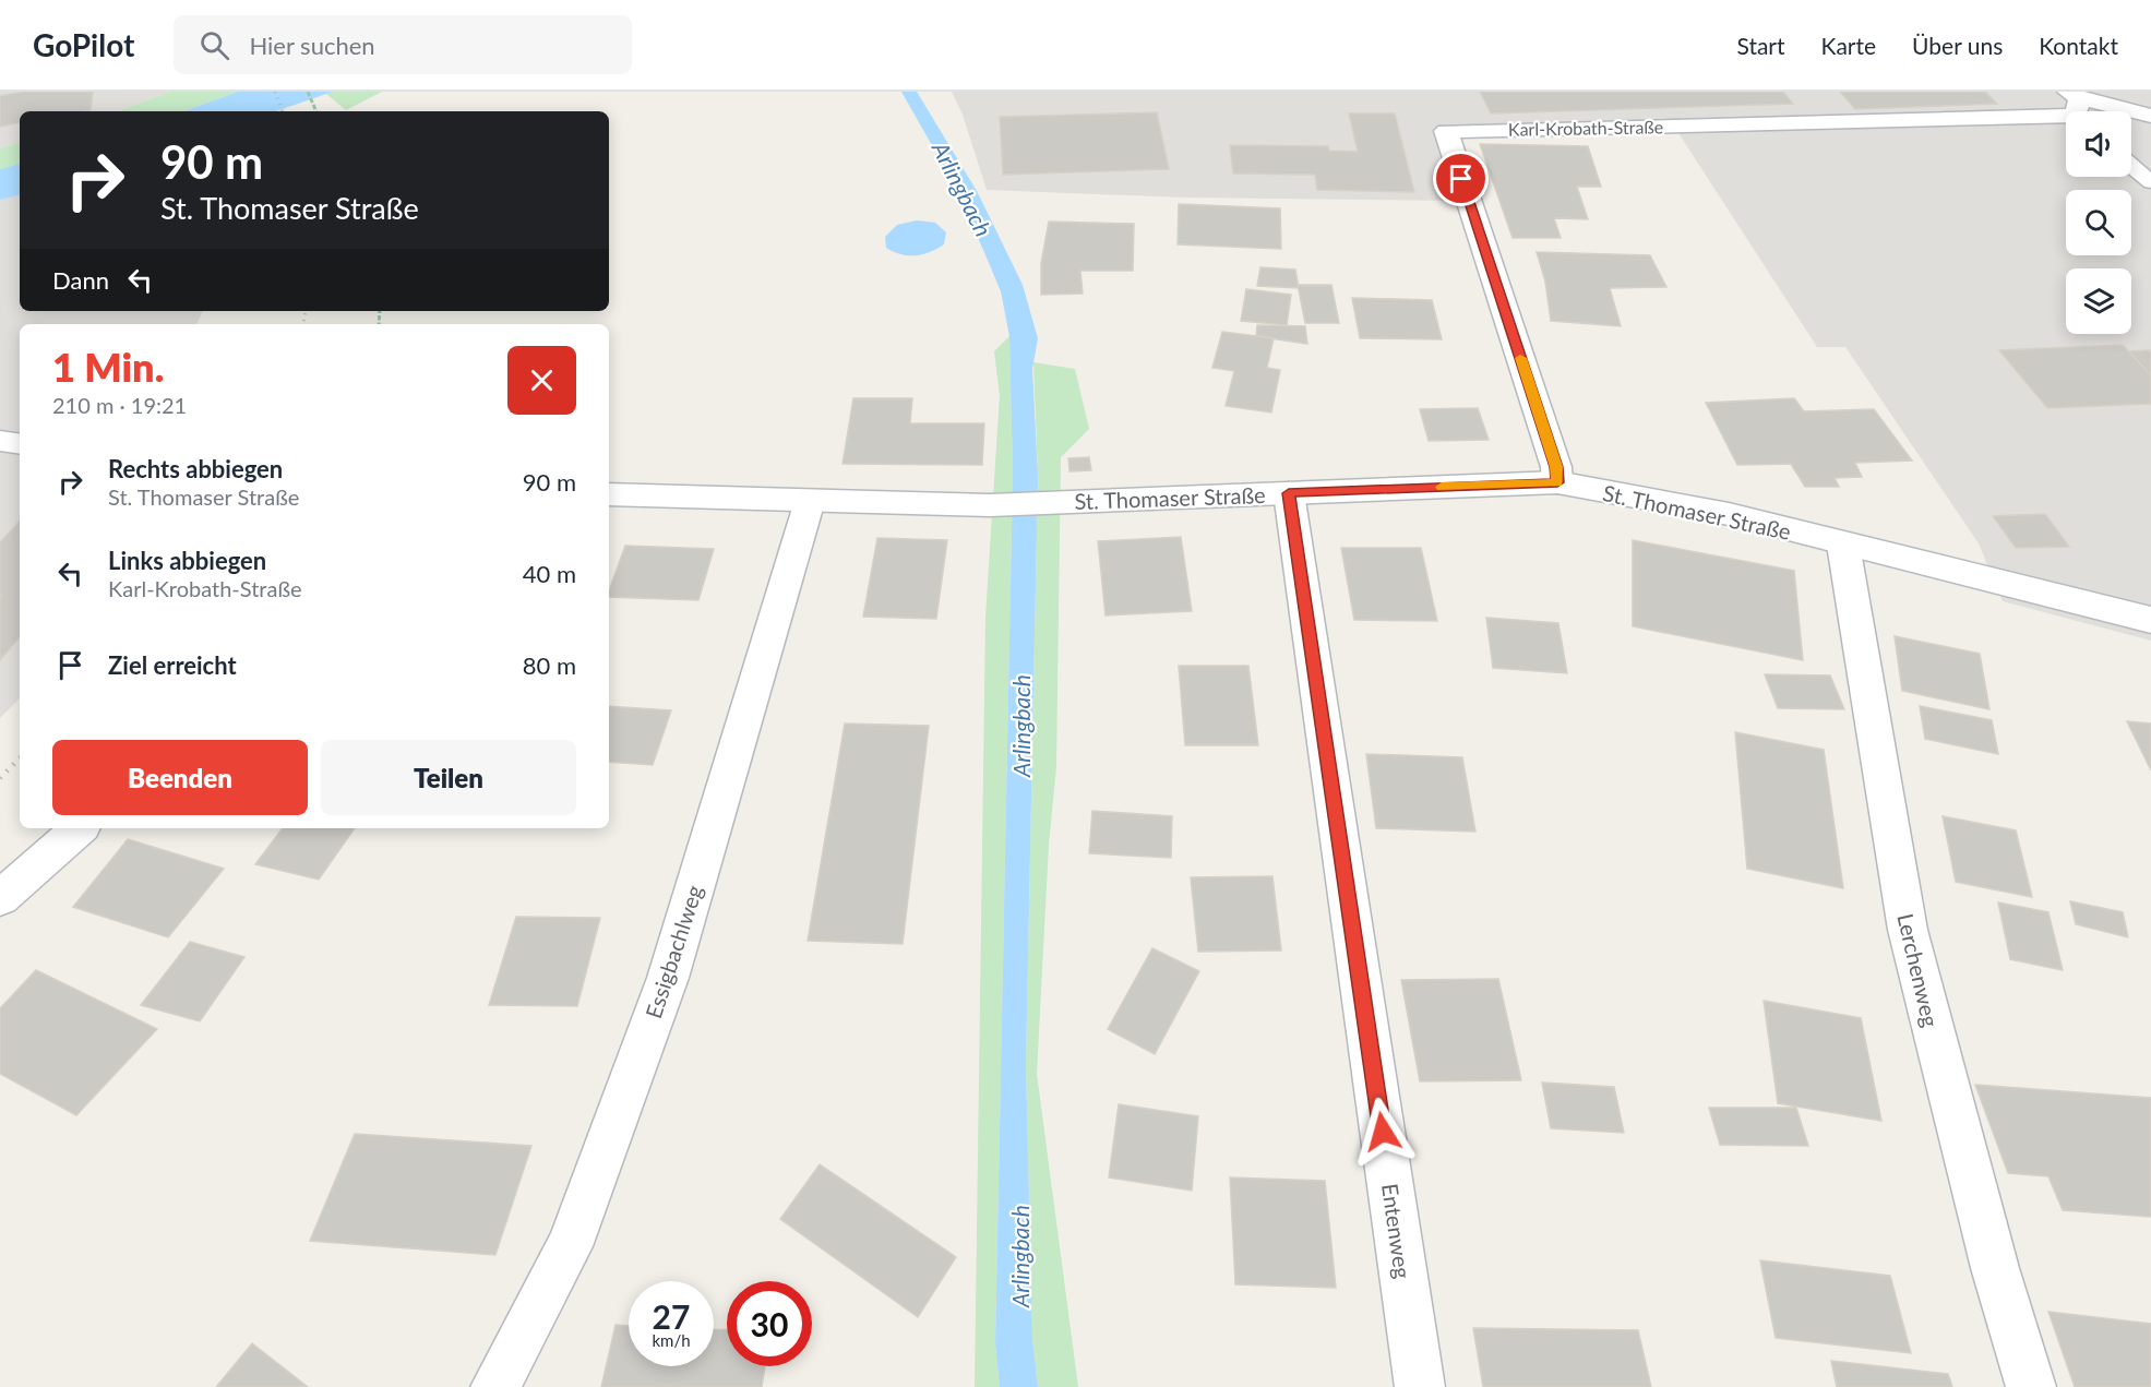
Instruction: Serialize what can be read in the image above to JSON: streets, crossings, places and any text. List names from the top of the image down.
{
  "streets": {
    "street": [
      "Karl-Krobath-Straße",
      "St. Thomaser Straße",
      "Essigbachlweg",
      "Lerchenweg",
      "Entenweg"
    ]
  },
  "crossings": [
    ["Karl-Krobath-Straße", "St. Thomaser Straße"],
    ["St. Thomaser Straße", "Essigbachlweg"],
    ["St. Thomaser Straße", "Lerchenweg"],
    ["St. Thomaser Straße", "Entenweg"]
  ],
  "water": ["Arlingbach"],
  "page": {
    "header": "GoPilot",
    "search": "Hier suchen",
    "nav": [
      "Start",
      "Karte",
      "Über uns",
      "Kontakt"
    ],
    "turn": ["90 m", "St. Thomaser Straße"],
    "then": "Dann",
    "heading": ["1 Min.", "210 m · 19:21"],
    "list": [
      {
        "name": "Rechts abbiegen",
        "note": "St. Thomaser Straße",
        "value": "90 m"
      },
      {
        "name": "Links abbiegen",
        "note": "Karl-Krobath-Straße",
        "value": "40 m"
      },
      {
        "name": "Ziel erreicht",
        "value": "80 m"
      }
    ],
    "buttons": ["Beenden", "Teilen"],
    "speed": "27 km/h",
    "limit": "30"
  }
}
